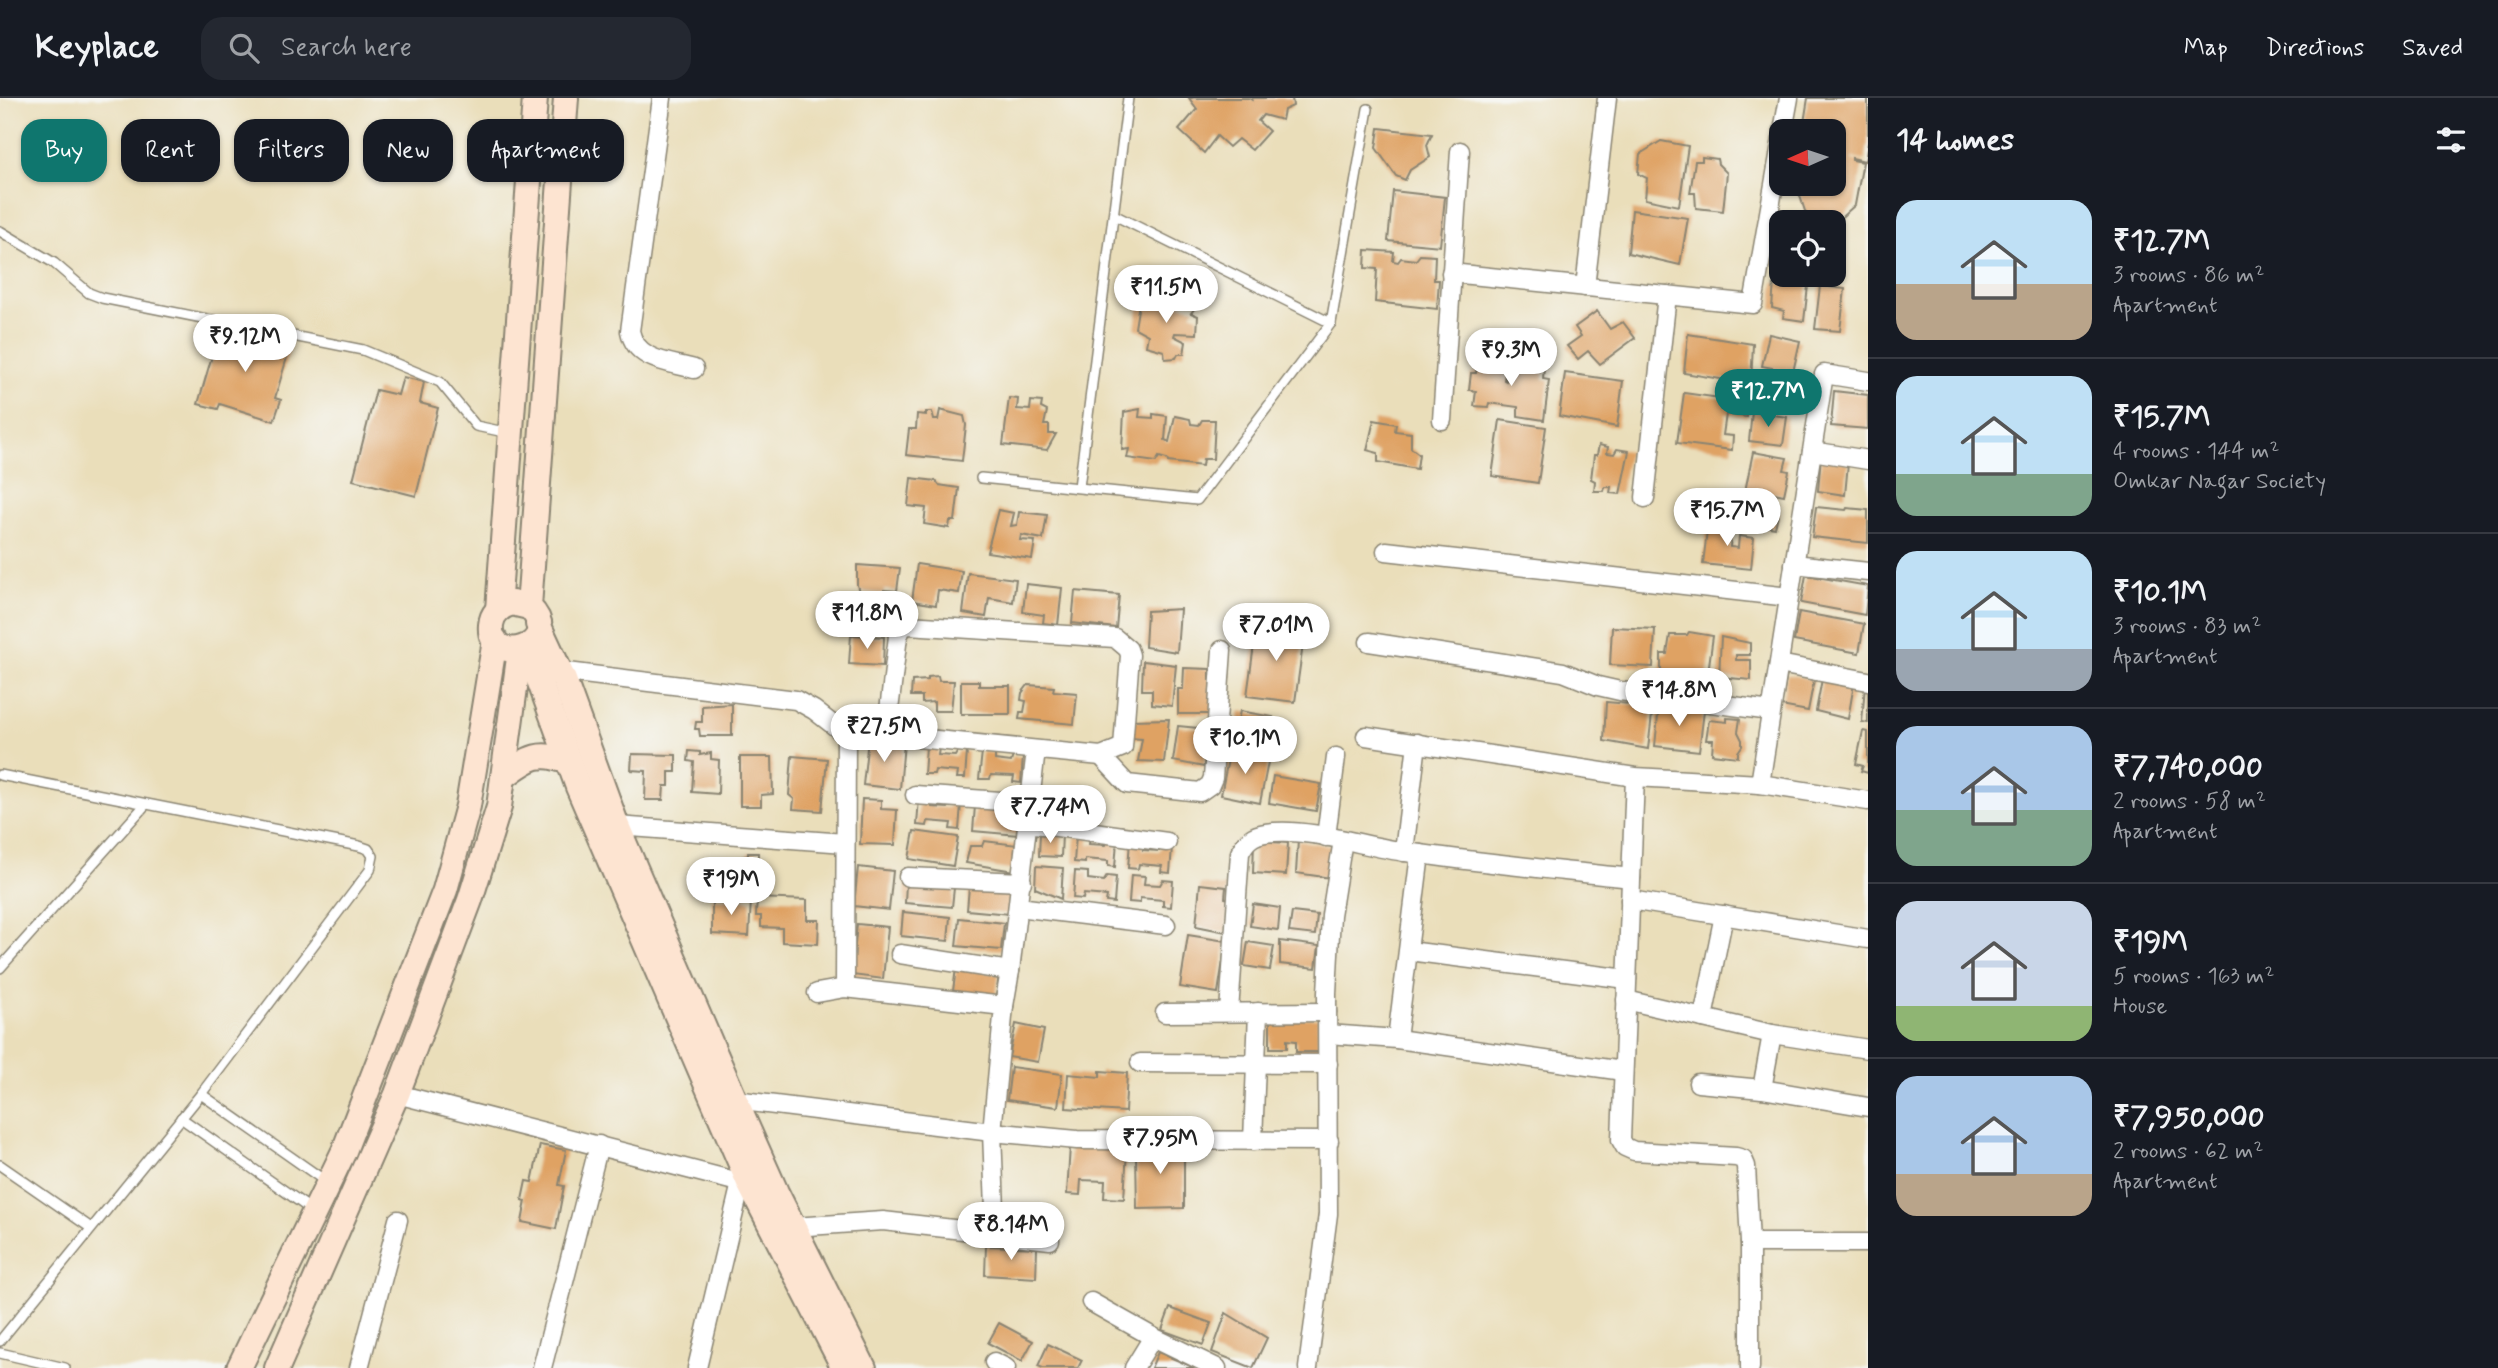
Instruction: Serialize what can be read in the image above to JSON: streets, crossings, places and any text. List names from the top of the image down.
{
  "north": "left",
  "page": {
    "header": "Keyplace",
    "search": "Search here",
    "nav": ["Map", "Directions", "Saved"],
    "heading": "14 homes",
    "chip": [
      "Buy",
      "Rent",
      "Filters",
      "New",
      "Apartment"
    ],
    "list": [
      {
        "name": "₹12.7M",
        "note": "3 rooms · 86 m² · Apartment"
      },
      {
        "name": "₹15.7M",
        "note": "4 rooms · 144 m² · Omkar Nagar Society"
      },
      {
        "name": "₹10.1M",
        "note": "3 rooms · 83 m² · Apartment"
      },
      {
        "name": "₹7,740,000",
        "note": "2 rooms · 58 m² · Apartment"
      },
      {
        "name": "₹19M",
        "note": "5 rooms · 163 m² · House"
      },
      {
        "name": "₹7,950,000",
        "note": "2 rooms · 62 m² · Apartment"
      }
    ],
    "price": [
      "₹11.5M",
      "₹9.12M",
      "₹9.3M",
      "₹12.7M",
      "₹15.7M",
      "₹11.8M",
      "₹7.01M",
      "₹14.8M",
      "₹27.5M",
      "₹10.1M",
      "₹7.74M",
      "₹19M",
      "₹7.95M",
      "₹8.14M"
    ]
  }
}
